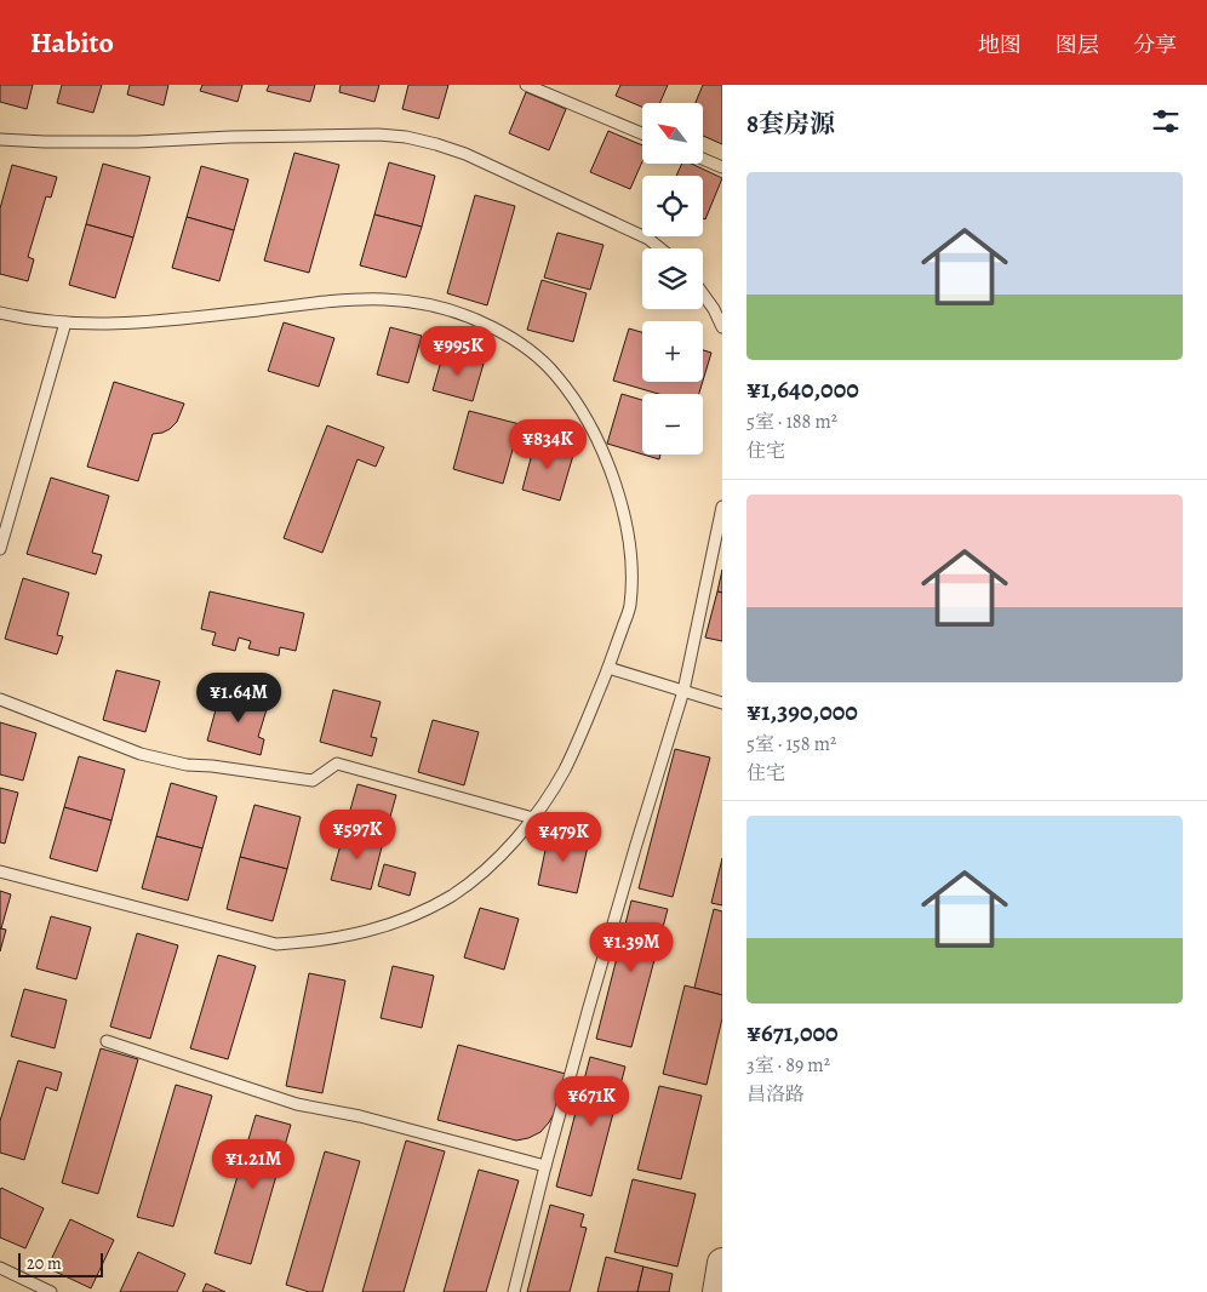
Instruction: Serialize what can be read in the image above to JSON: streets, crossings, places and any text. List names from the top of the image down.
{
  "scale_bar": "20 m",
  "north": "top left",
  "page": {
    "header": "Habito",
    "nav": ["地图", "图层", "分享"],
    "heading": "8套房源",
    "map_buttons": ["+", "−"],
    "list": [
      {
        "name": "¥1,640,000",
        "note": "5室 · 188 m² · 住宅"
      },
      {
        "name": "¥1,390,000",
        "note": "5室 · 158 m² · 住宅"
      },
      {
        "name": "¥671,000",
        "note": "3室 · 89 m² · 昌洛路"
      }
    ],
    "price": [
      "¥995K",
      "¥834K",
      "¥1.64M",
      "¥597K",
      "¥479K",
      "¥1.39M",
      "¥671K",
      "¥1.21M"
    ],
    "scale": "20 m"
  }
}
